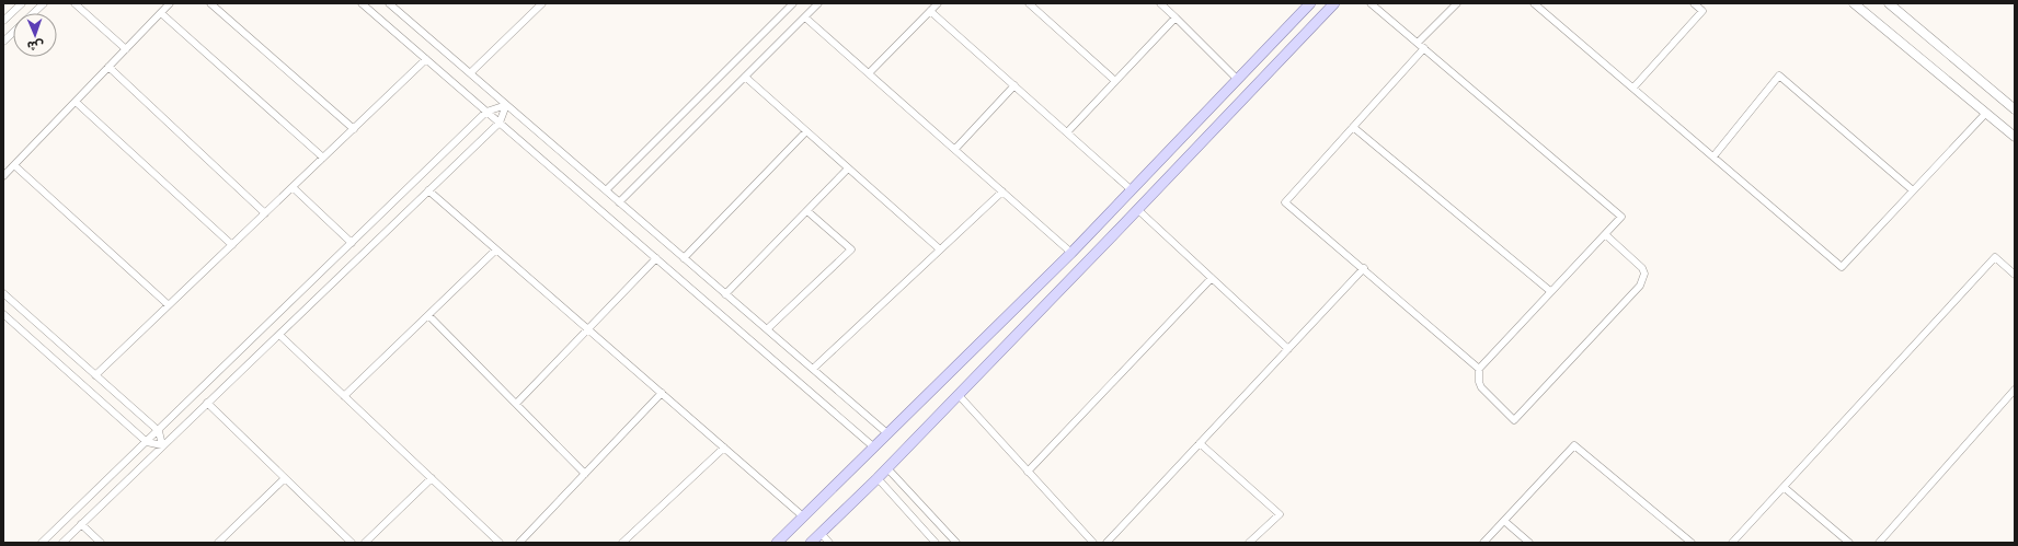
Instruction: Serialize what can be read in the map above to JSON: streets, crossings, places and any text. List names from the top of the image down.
{
  "north": "bottom"
}
